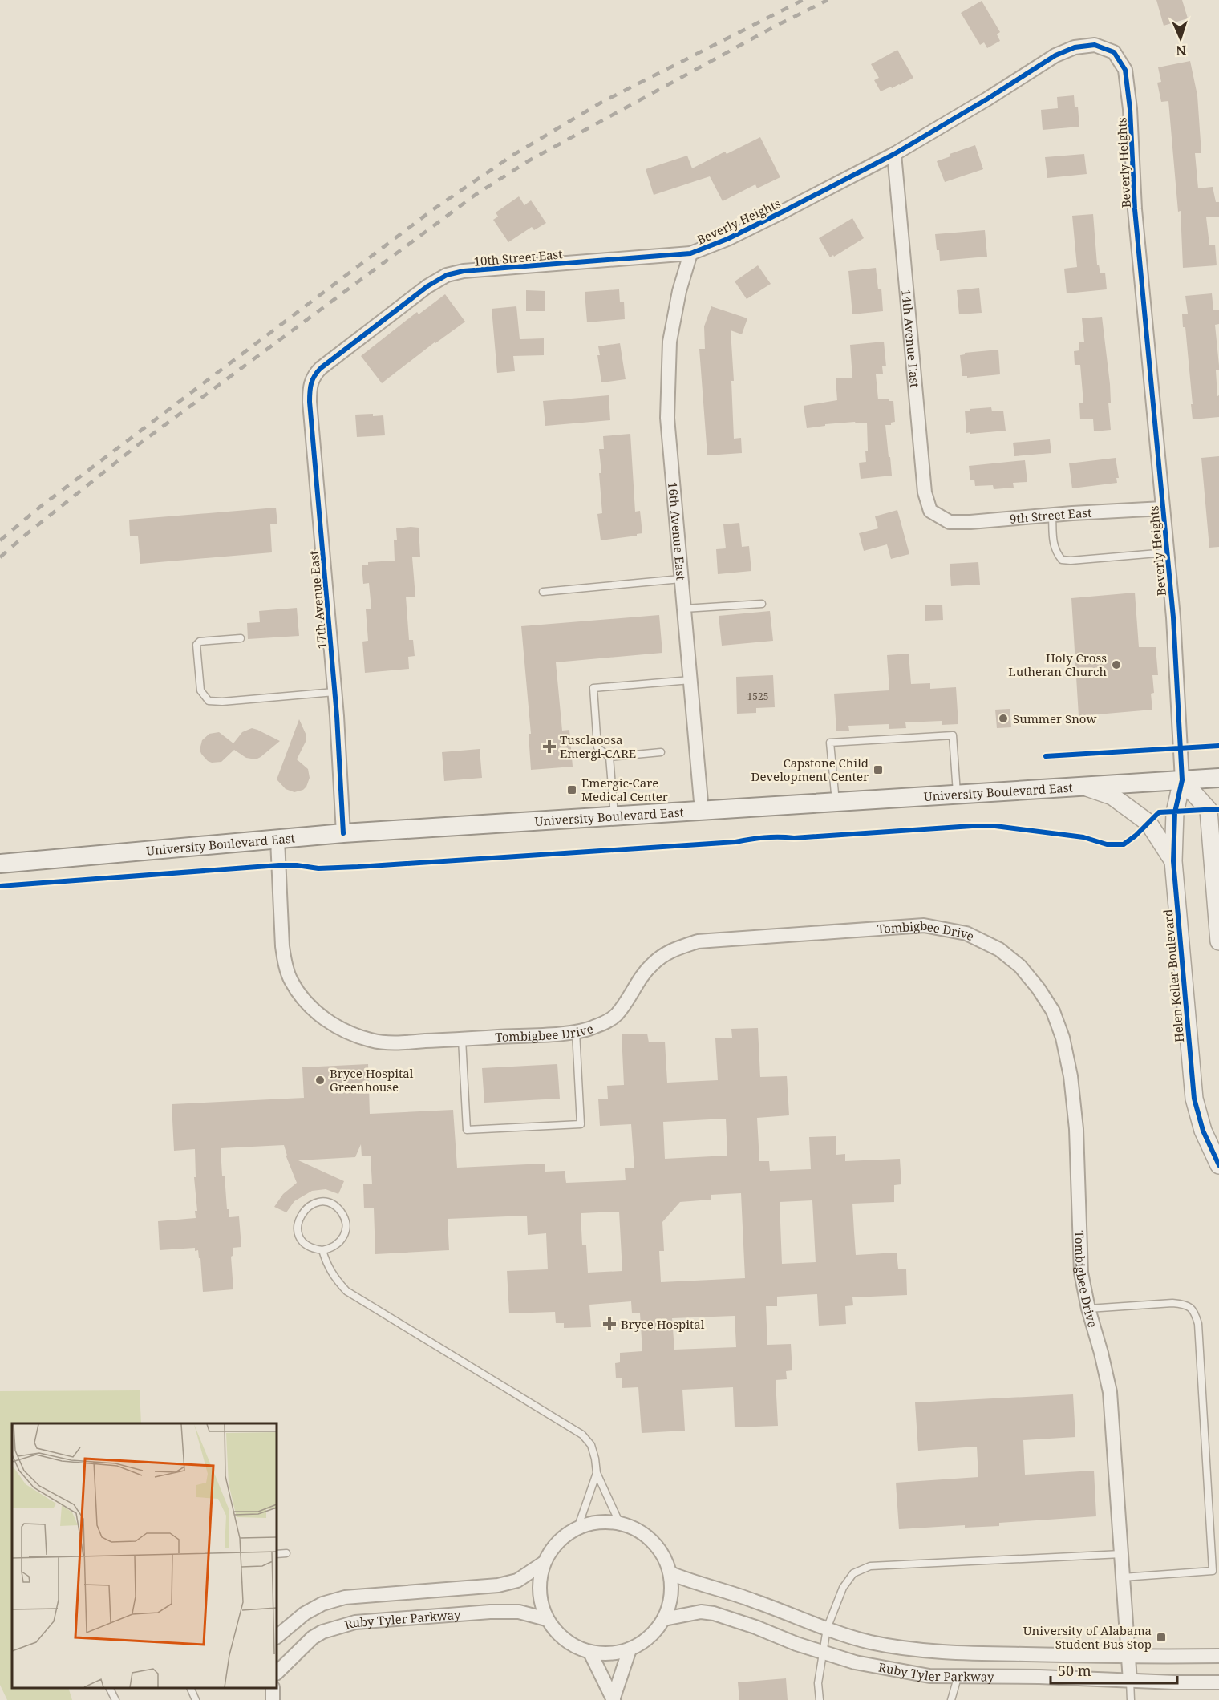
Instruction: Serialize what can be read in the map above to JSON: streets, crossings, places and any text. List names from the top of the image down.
{
  "streets": {
    "main road": ["University Boulevard East"],
    "street": [
      "Beverly Heights",
      "10th Street East",
      "14th Avenue East",
      "9th Street East",
      "16th Avenue East",
      "17th Avenue East",
      "Tombigbee Drive",
      "Helen Keller Boulevard",
      "Ruby Tyler Parkway"
    ]
  },
  "crossings": [
    ["Beverly Heights", "10th Street East"],
    ["Beverly Heights", "14th Avenue East"],
    ["Beverly Heights", "9th Street East"],
    ["Beverly Heights", "16th Avenue East"],
    ["Beverly Heights", "University Boulevard East"],
    ["Beverly Heights", "Helen Keller Boulevard"],
    ["10th Street East", "16th Avenue East"],
    ["10th Street East", "17th Avenue East"],
    ["14th Avenue East", "9th Street East"],
    ["16th Avenue East", "University Boulevard East"],
    ["17th Avenue East", "University Boulevard East"],
    ["University Boulevard East", "Tombigbee Drive"],
    ["University Boulevard East", "Helen Keller Boulevard"],
    ["Tombigbee Drive", "Ruby Tyler Parkway"]
  ],
  "places": {
    "other": ["Holy Cross Lutheran Church", "Summer Snow", "Bryce Hospital Greenhouse"],
    "health": ["Tusclaoosa Emergi-CARE", "Bryce Hospital"],
    "transit": ["Capstone Child Development Center", "Emergic-Care Medical Center", "University of Alabama Student Bus Stop"]
  },
  "house_numbers": ["1525"],
  "scale_bar": "50 m",
  "north": "bottom"
}
